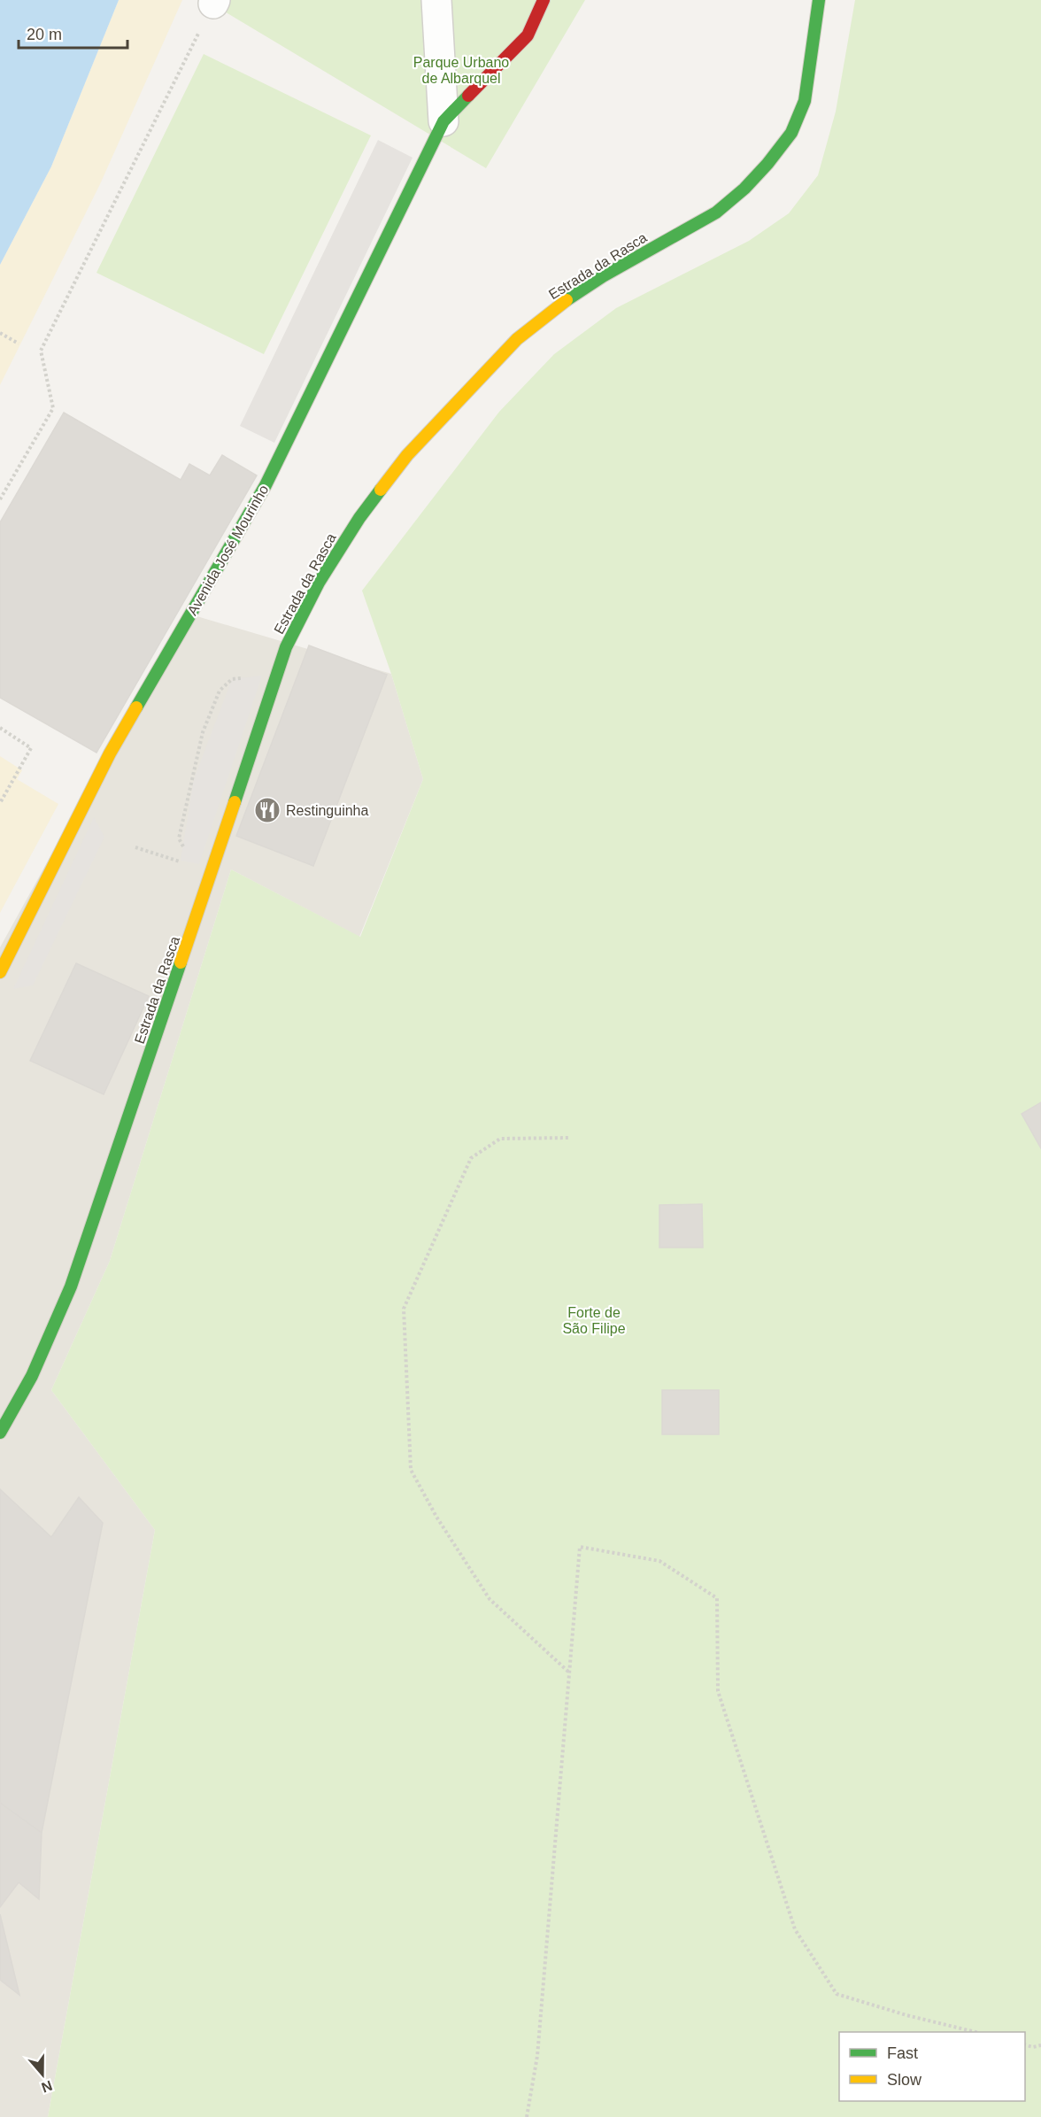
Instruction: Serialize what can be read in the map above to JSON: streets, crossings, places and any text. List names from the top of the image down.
{
  "streets": {
    "main road": ["Estrada da Rasca", "Avenida José Mourinho"]
  },
  "parks": ["Parque Urbano de Albarquel", "Forte de São Filipe"],
  "places": {
    "restaurant": ["Restinguinha"]
  },
  "legend": ["Fast", "Slow"],
  "scale_bar": "20 m",
  "north": "bottom"
}
